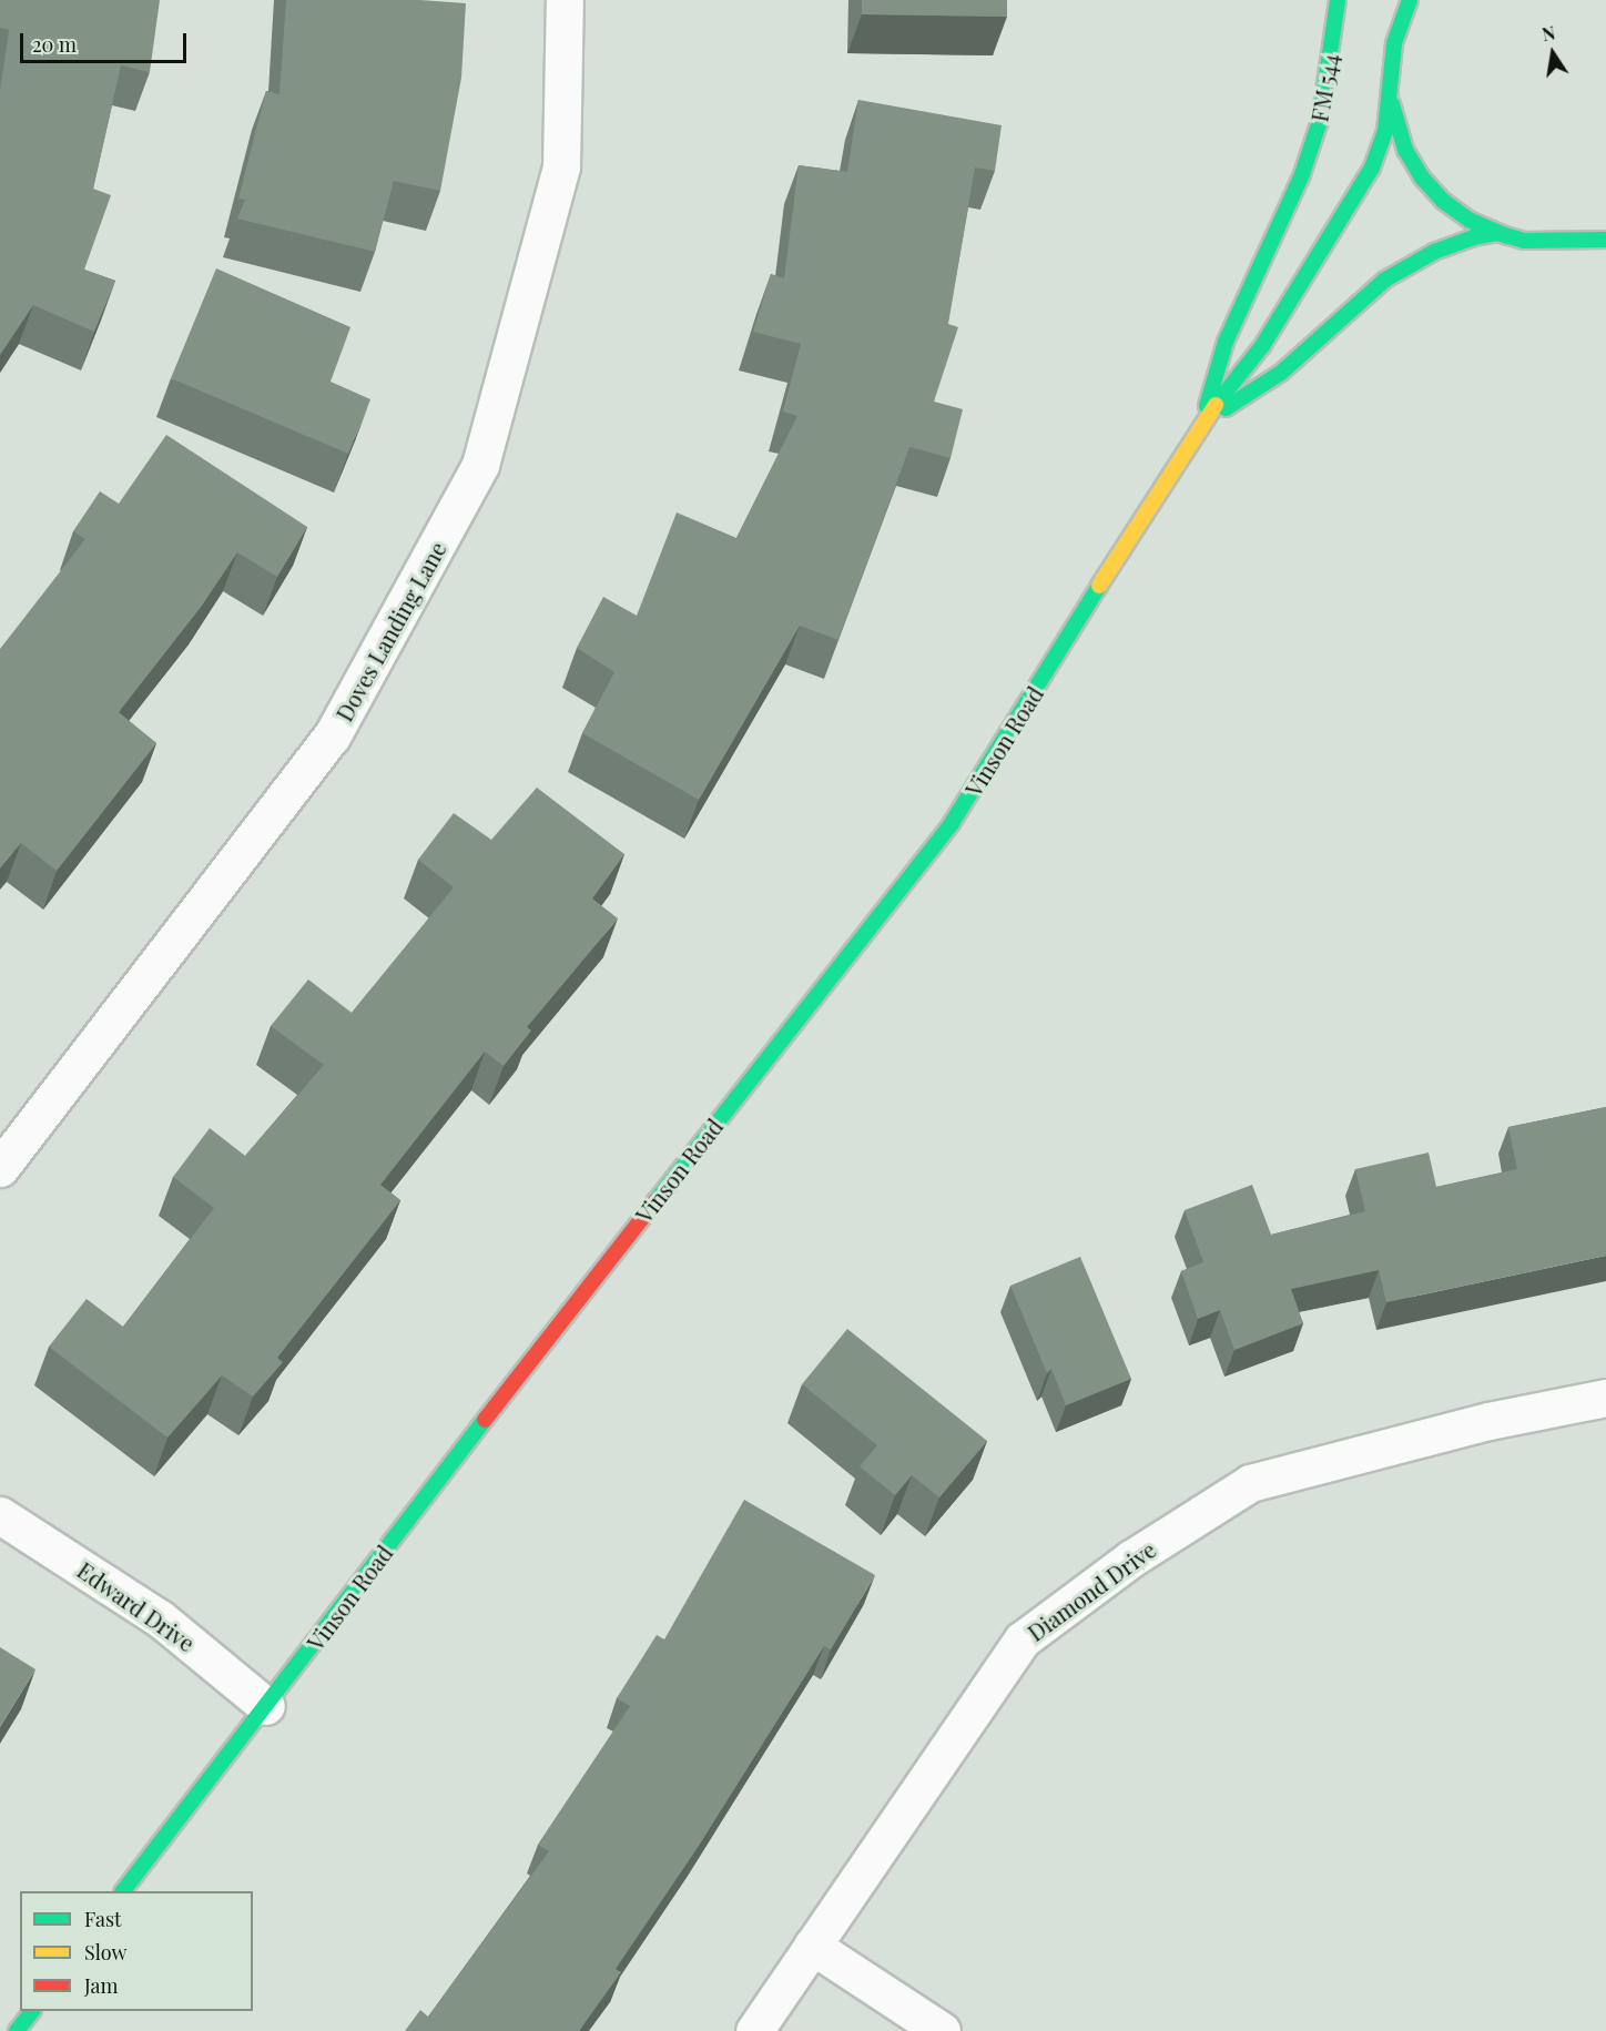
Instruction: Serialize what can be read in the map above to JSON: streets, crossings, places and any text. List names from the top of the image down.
{
  "streets": {
    "street": [
      "FM 544",
      "Doves Landing Lane",
      "Vinson Road",
      "Diamond Drive",
      "Edward Drive"
    ]
  },
  "crossings": [
    ["FM 544", "Vinson Road"],
    ["Vinson Road", "Edward Drive"]
  ],
  "legend": ["Fast", "Slow", "Jam"],
  "scale_bar": "20 m",
  "north": "top"
}
